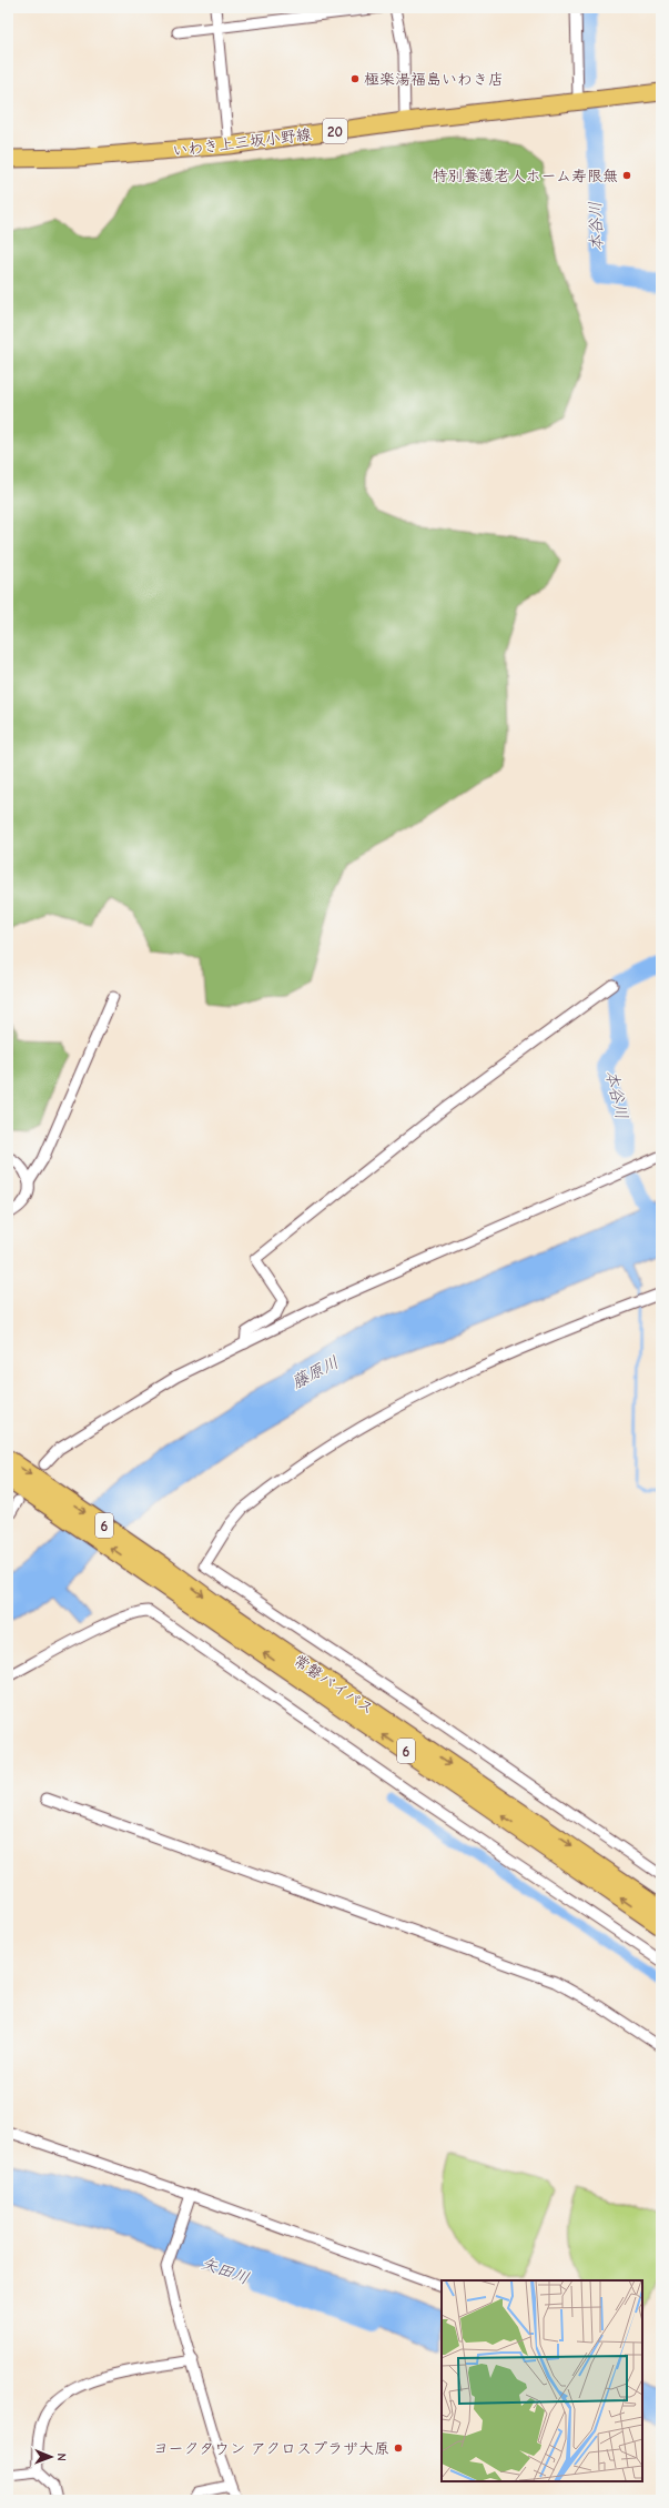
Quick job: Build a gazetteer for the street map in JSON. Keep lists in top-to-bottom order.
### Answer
{
  "streets": {
    "highway": ["6", "常磐バイパス"],
    "main road": ["20", "いわき上三坂小野線"]
  },
  "water": ["本谷川", "藤原川", "矢田川"],
  "places": ["極楽湯福島いわき店", "特別養護老人ホーム寿限無", "ヨークタウン アクロスプラザ大原"],
  "north": "right"
}
